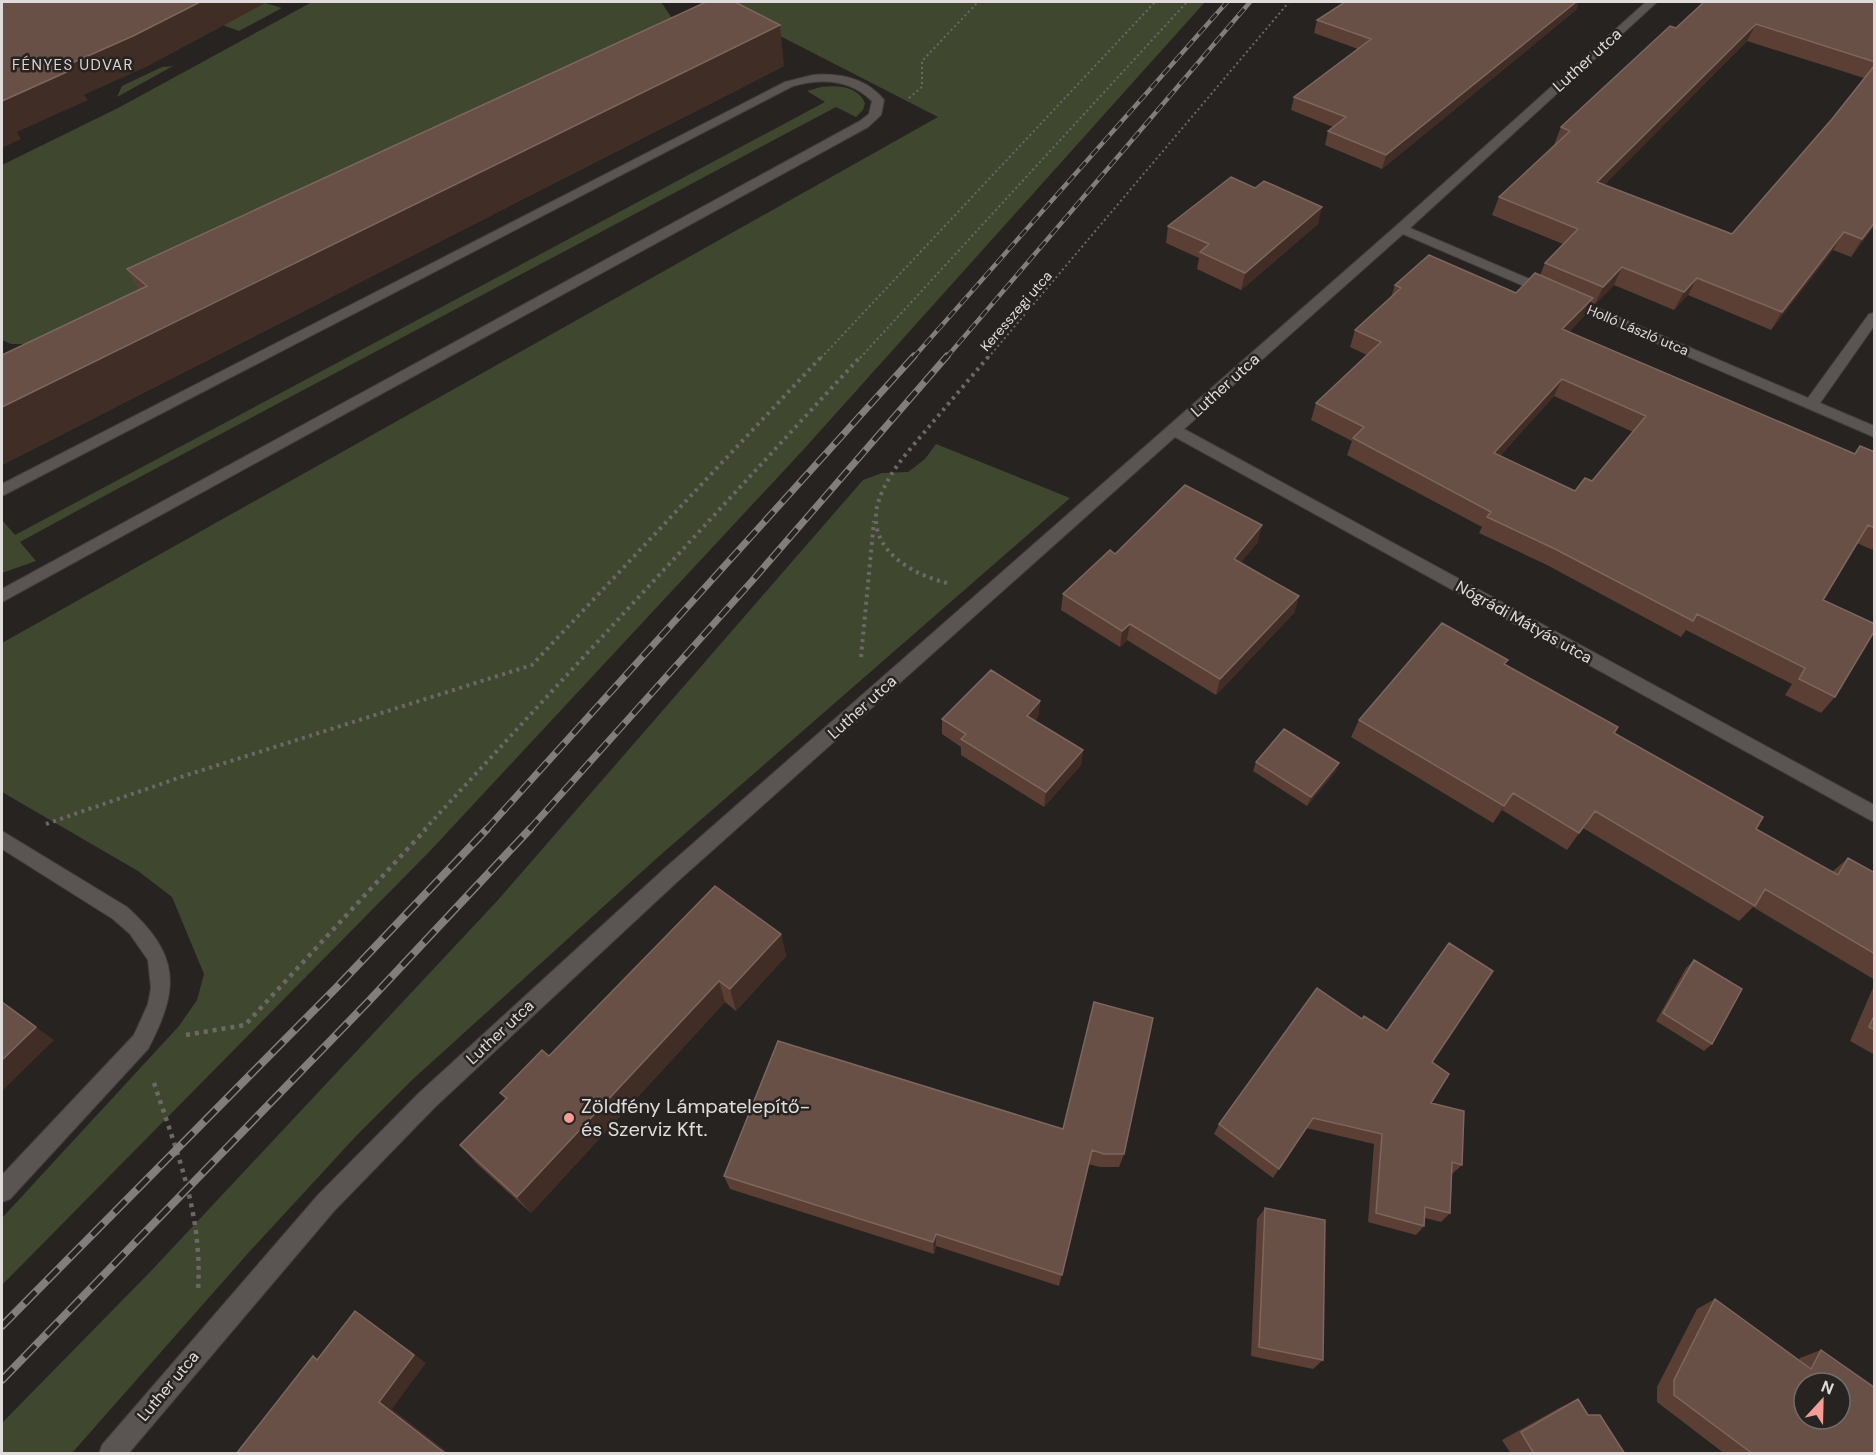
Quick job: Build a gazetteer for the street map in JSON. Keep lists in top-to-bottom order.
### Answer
{
  "streets": {
    "street": ["Luther utca", "Holló László utca", "Nógrádi Mátyás utca"],
    "path": ["Keresszegi utca"]
  },
  "crossings": [
    ["Luther utca", "Keresszegi utca"],
    ["Luther utca", "Holló László utca"],
    ["Luther utca", "Nógrádi Mátyás utca"]
  ],
  "districts": ["FÉNYES UDVAR"],
  "places": ["Zöldfény Lámpatelepítő- és Szerviz Kft."],
  "north": "top"
}
